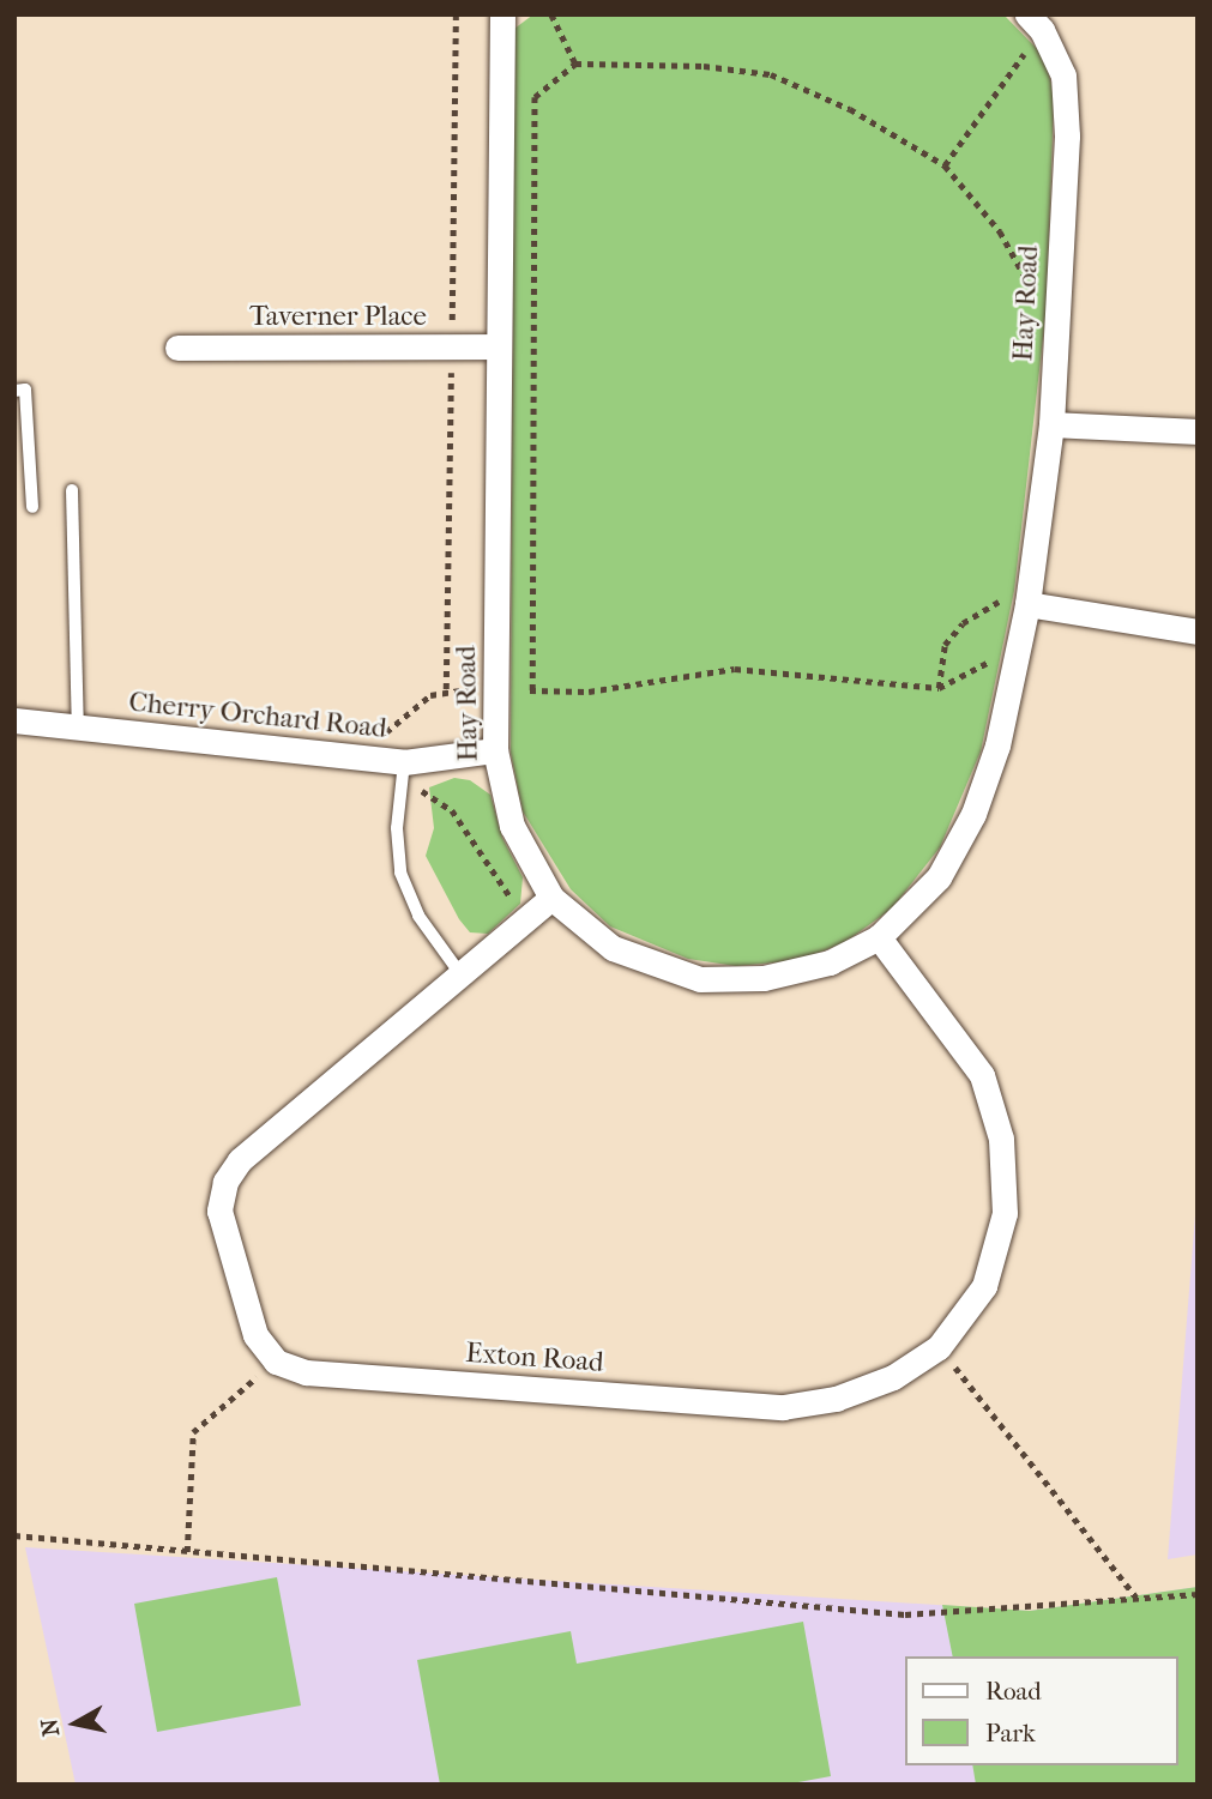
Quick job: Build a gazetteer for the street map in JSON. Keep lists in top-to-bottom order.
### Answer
{
  "streets": {
    "street": [
      "Hay Road",
      "Taverner Place",
      "Cherry Orchard Road",
      "Exton Road"
    ]
  },
  "crossings": [
    ["Hay Road", "Taverner Place"],
    ["Hay Road", "Cherry Orchard Road"],
    ["Hay Road", "Exton Road"]
  ],
  "legend": ["Road", "Park"],
  "north": "left"
}
